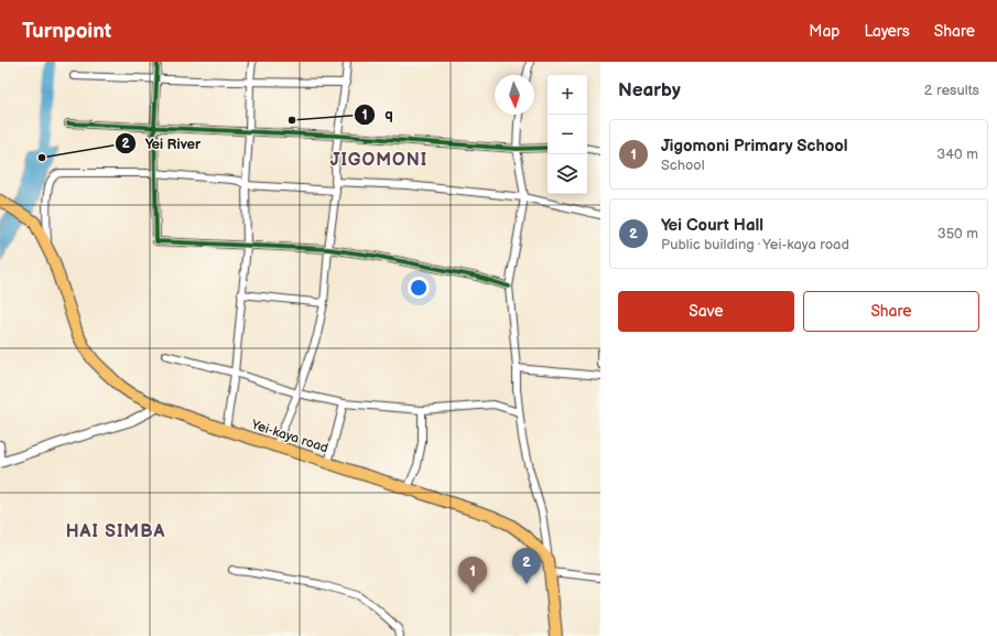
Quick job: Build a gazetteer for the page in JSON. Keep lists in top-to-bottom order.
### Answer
{
  "streets": {
    "main road": ["Yei-kaya road"]
  },
  "districts": ["JIGOMONI", "HAI SIMBA"],
  "places": ["q", "Yei River"],
  "north": "bottom",
  "page": {
    "header": "Turnpoint",
    "nav": ["Map", "Layers", "Share"],
    "heading": ["Nearby", "2 results"],
    "map_buttons": ["+", "−"],
    "list": [
      {
        "mark": "1",
        "name": "Jigomoni Primary School",
        "note": "School",
        "value": "340 m"
      },
      {
        "mark": "2",
        "name": "Yei Court Hall",
        "note": "Public building · Yei-kaya road",
        "value": "350 m"
      }
    ],
    "buttons": ["Save", "Share"],
    "pins": ["2", "1"]
  }
}
